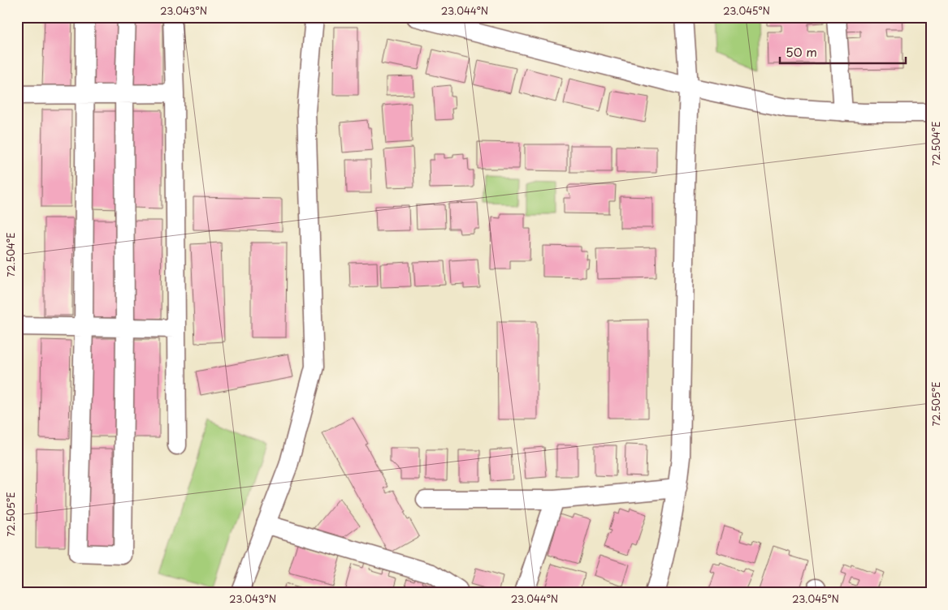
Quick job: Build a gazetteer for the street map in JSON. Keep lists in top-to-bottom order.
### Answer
{
  "scale_bar": "50 m",
  "coordinates": [
    "23.043°N",
    "23.044°N",
    "23.045°N",
    "72.504°E",
    "72.505°E"
  ]
}
